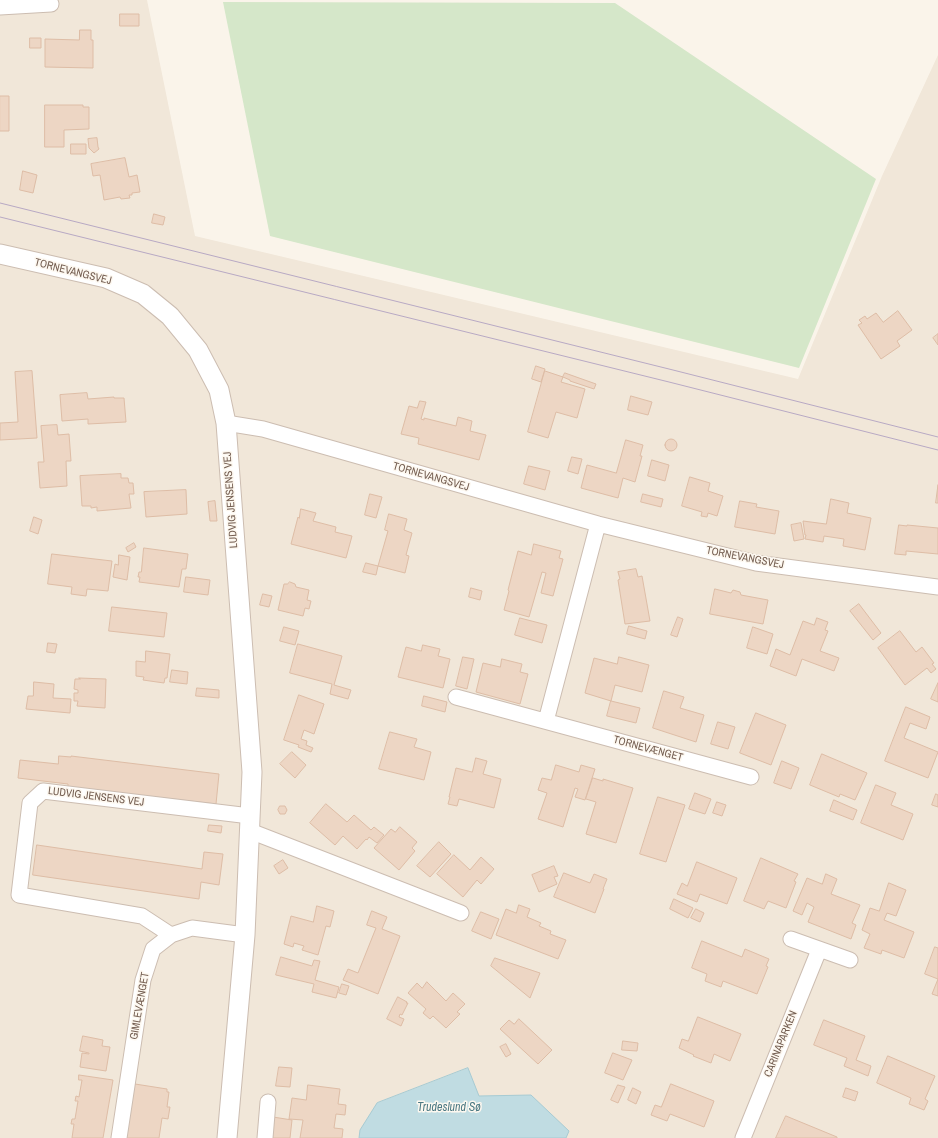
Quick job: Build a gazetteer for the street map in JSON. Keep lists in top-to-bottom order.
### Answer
{
  "streets": {
    "street": [
      "TORNEVANGSVEJ",
      "LUDVIG JENSENS VEJ",
      "TORNEVÆNGET",
      "GIMLEVÆNGET",
      "CARINAPARKEN"
    ]
  },
  "crossings": [
    ["TORNEVANGSVEJ", "LUDVIG JENSENS VEJ"],
    ["LUDVIG JENSENS VEJ", "GIMLEVÆNGET"]
  ],
  "water": ["Trudeslund Sø"]
}
